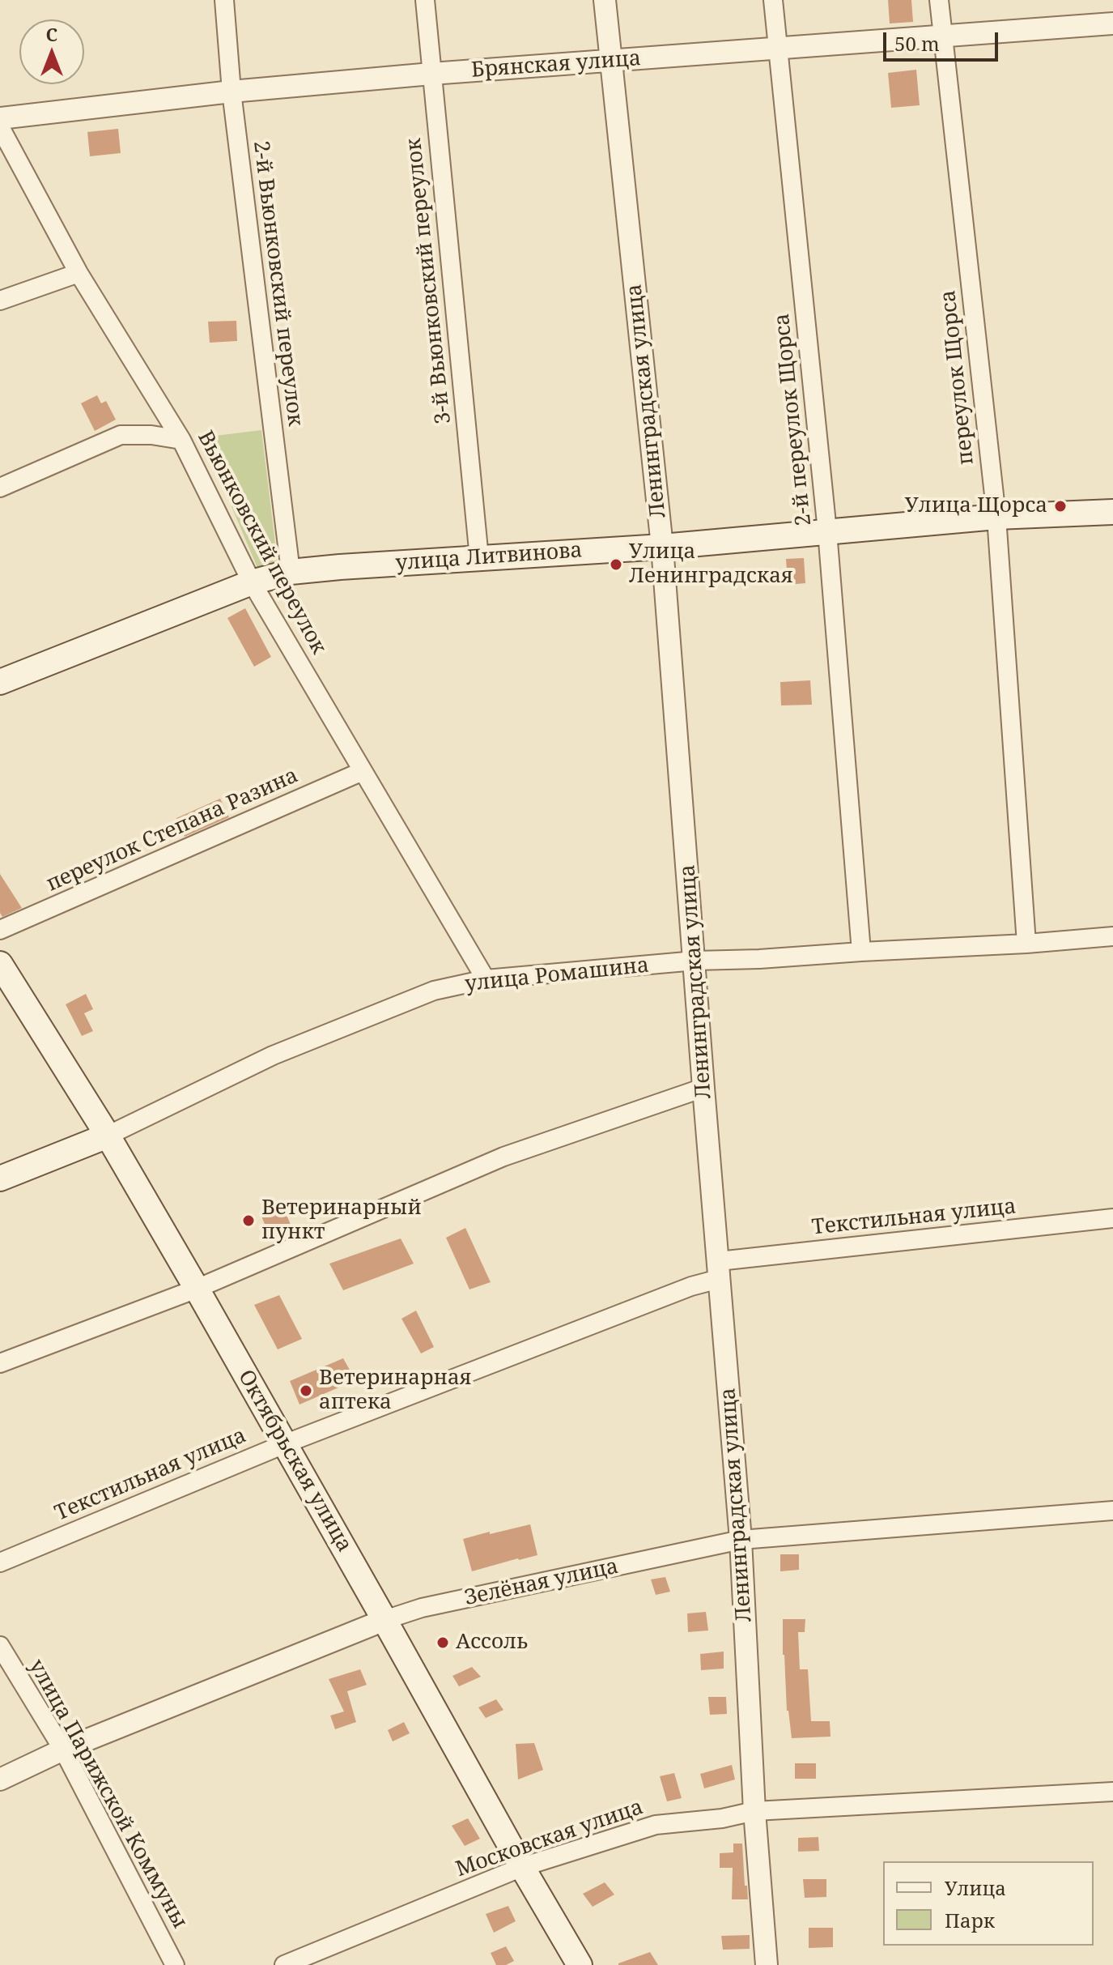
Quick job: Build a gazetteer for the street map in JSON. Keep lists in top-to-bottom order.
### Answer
{
  "streets": {
    "main road": ["улица Литвинова", "улица Ромашина", "Октябрьская улица"],
    "street": [
      "Брянская улица",
      "3-й Вьюнковский переулок",
      "2-й Вьюнковский переулок",
      "переулок Щорса",
      "Ленинградская улица",
      "2-й переулок Щорса",
      "Вьюнковский переулок",
      "переулок Степана Разина",
      "Текстильная улица",
      "Зелёная улица",
      "улица Парижской Коммуны",
      "Московская улица"
    ]
  },
  "crossings": [
    ["Брянская улица", "3-й Вьюнковский переулок"],
    ["Брянская улица", "2-й Вьюнковский переулок"],
    ["Брянская улица", "переулок Щорса"],
    ["Брянская улица", "Ленинградская улица"],
    ["Брянская улица", "2-й переулок Щорса"],
    ["3-й Вьюнковский переулок", "улица Литвинова"],
    ["2-й Вьюнковский переулок", "улица Литвинова"],
    ["переулок Щорса", "улица Литвинова"],
    ["переулок Щорса", "улица Ромашина"],
    ["Ленинградская улица", "улица Литвинова"],
    ["Ленинградская улица", "улица Ромашина"],
    ["Ленинградская улица", "Текстильная улица"],
    ["Ленинградская улица", "Зелёная улица"],
    ["Ленинградская улица", "Московская улица"],
    ["2-й переулок Щорса", "улица Литвинова"],
    ["2-й переулок Щорса", "улица Ромашина"],
    ["Вьюнковский переулок", "улица Литвинова"],
    ["Вьюнковский переулок", "переулок Степана Разина"],
    ["Вьюнковский переулок", "улица Ромашина"],
    ["улица Ромашина", "Октябрьская улица"],
    ["Текстильная улица", "Октябрьская улица"],
    ["Октябрьская улица", "Зелёная улица"],
    ["Октябрьская улица", "Московская улица"],
    ["Зелёная улица", "улица Парижской Коммуны"]
  ],
  "places": [
    "Улица Щорса",
    "Улица Ленинградская",
    "Ветеринарный пункт",
    "Ветеринарная аптека",
    "Ассоль"
  ],
  "legend": ["Улица", "Парк"],
  "scale_bar": "50 m",
  "north": "top"
}
